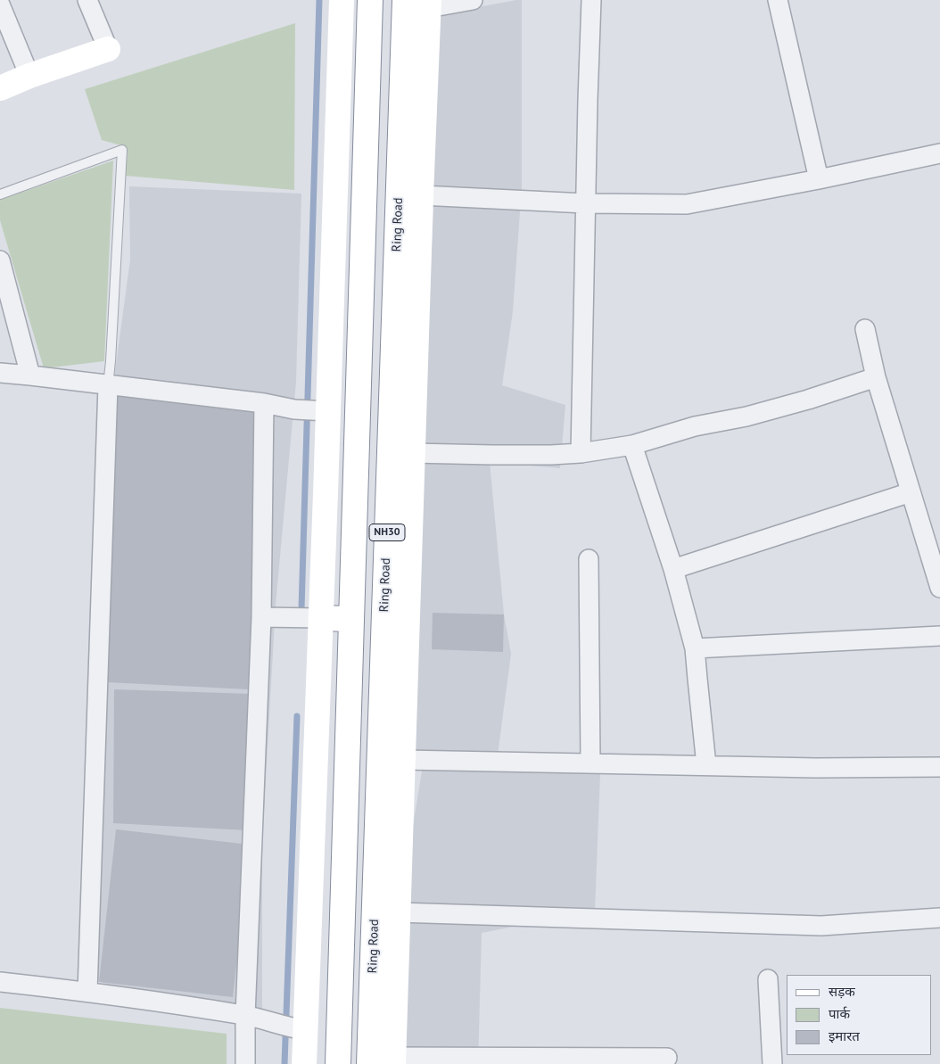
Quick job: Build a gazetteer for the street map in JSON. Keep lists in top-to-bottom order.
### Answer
{
  "streets": {
    "main road": ["Ring Road", "NH30"]
  },
  "legend": ["सड़क", "पार्क", "इमारत"]
}
